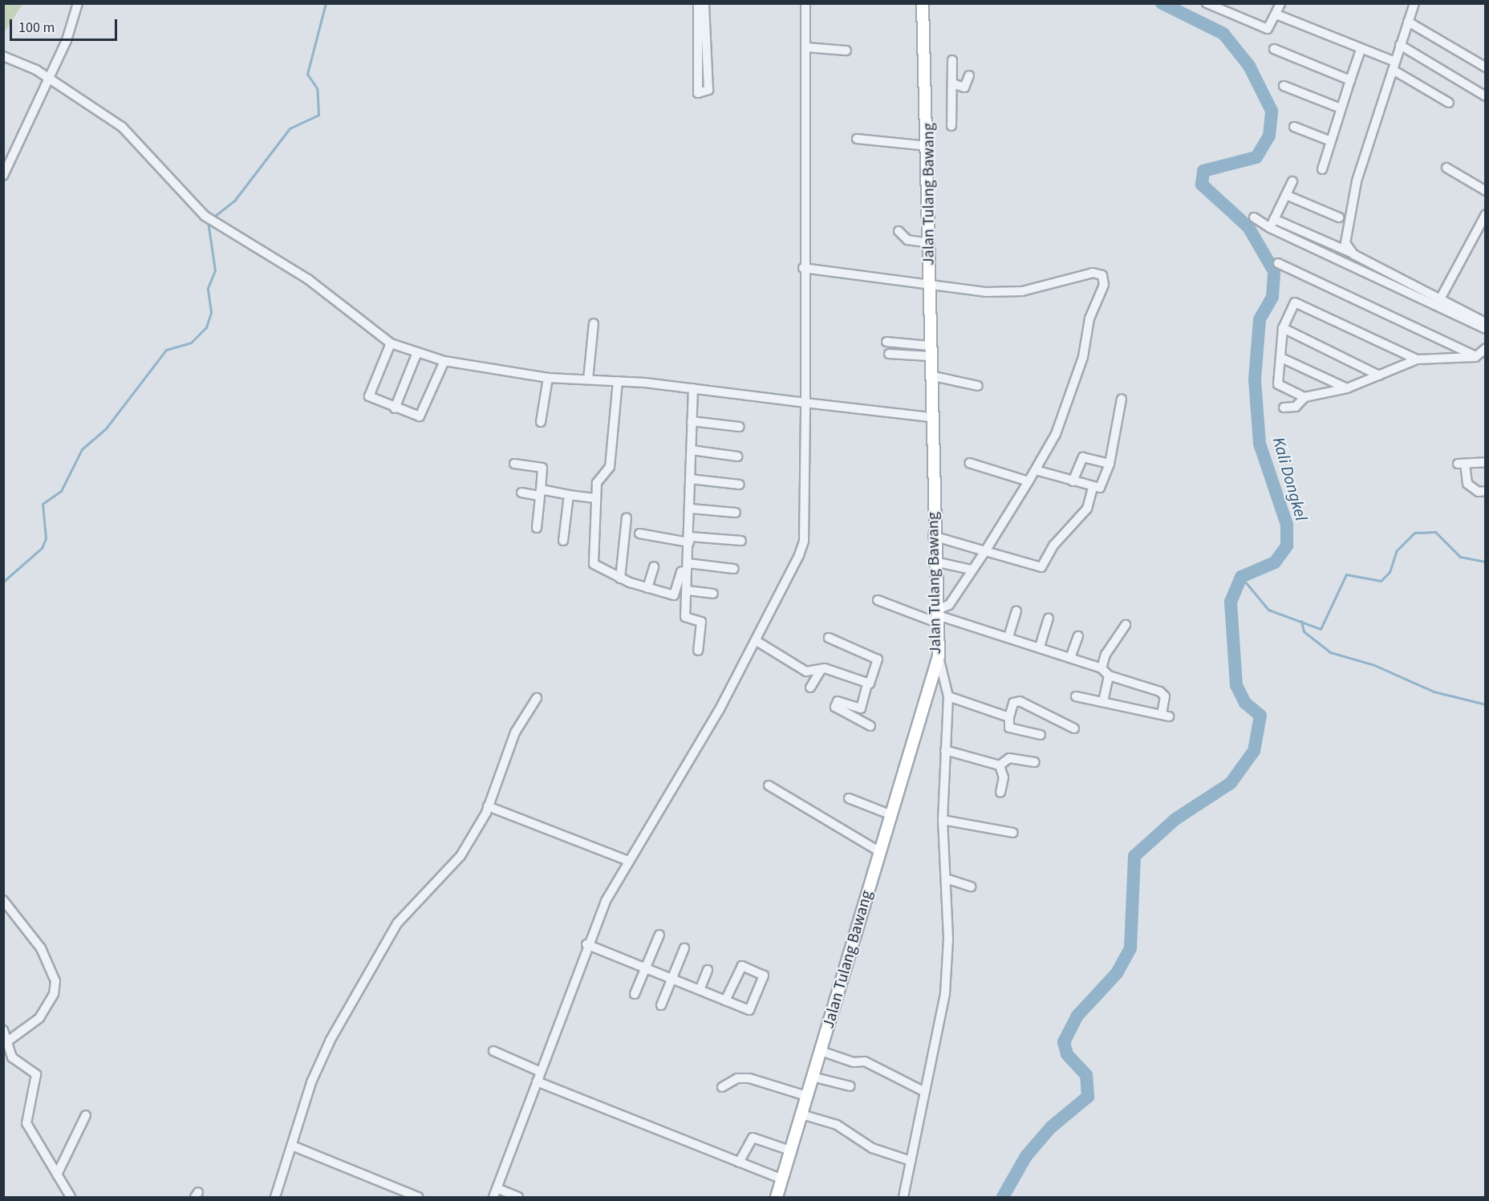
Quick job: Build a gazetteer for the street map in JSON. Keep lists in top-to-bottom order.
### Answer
{
  "streets": {
    "street": ["Jalan Tulang Bawang"]
  },
  "water": ["Kali Dongkel"],
  "scale_bar": "100 m"
}
